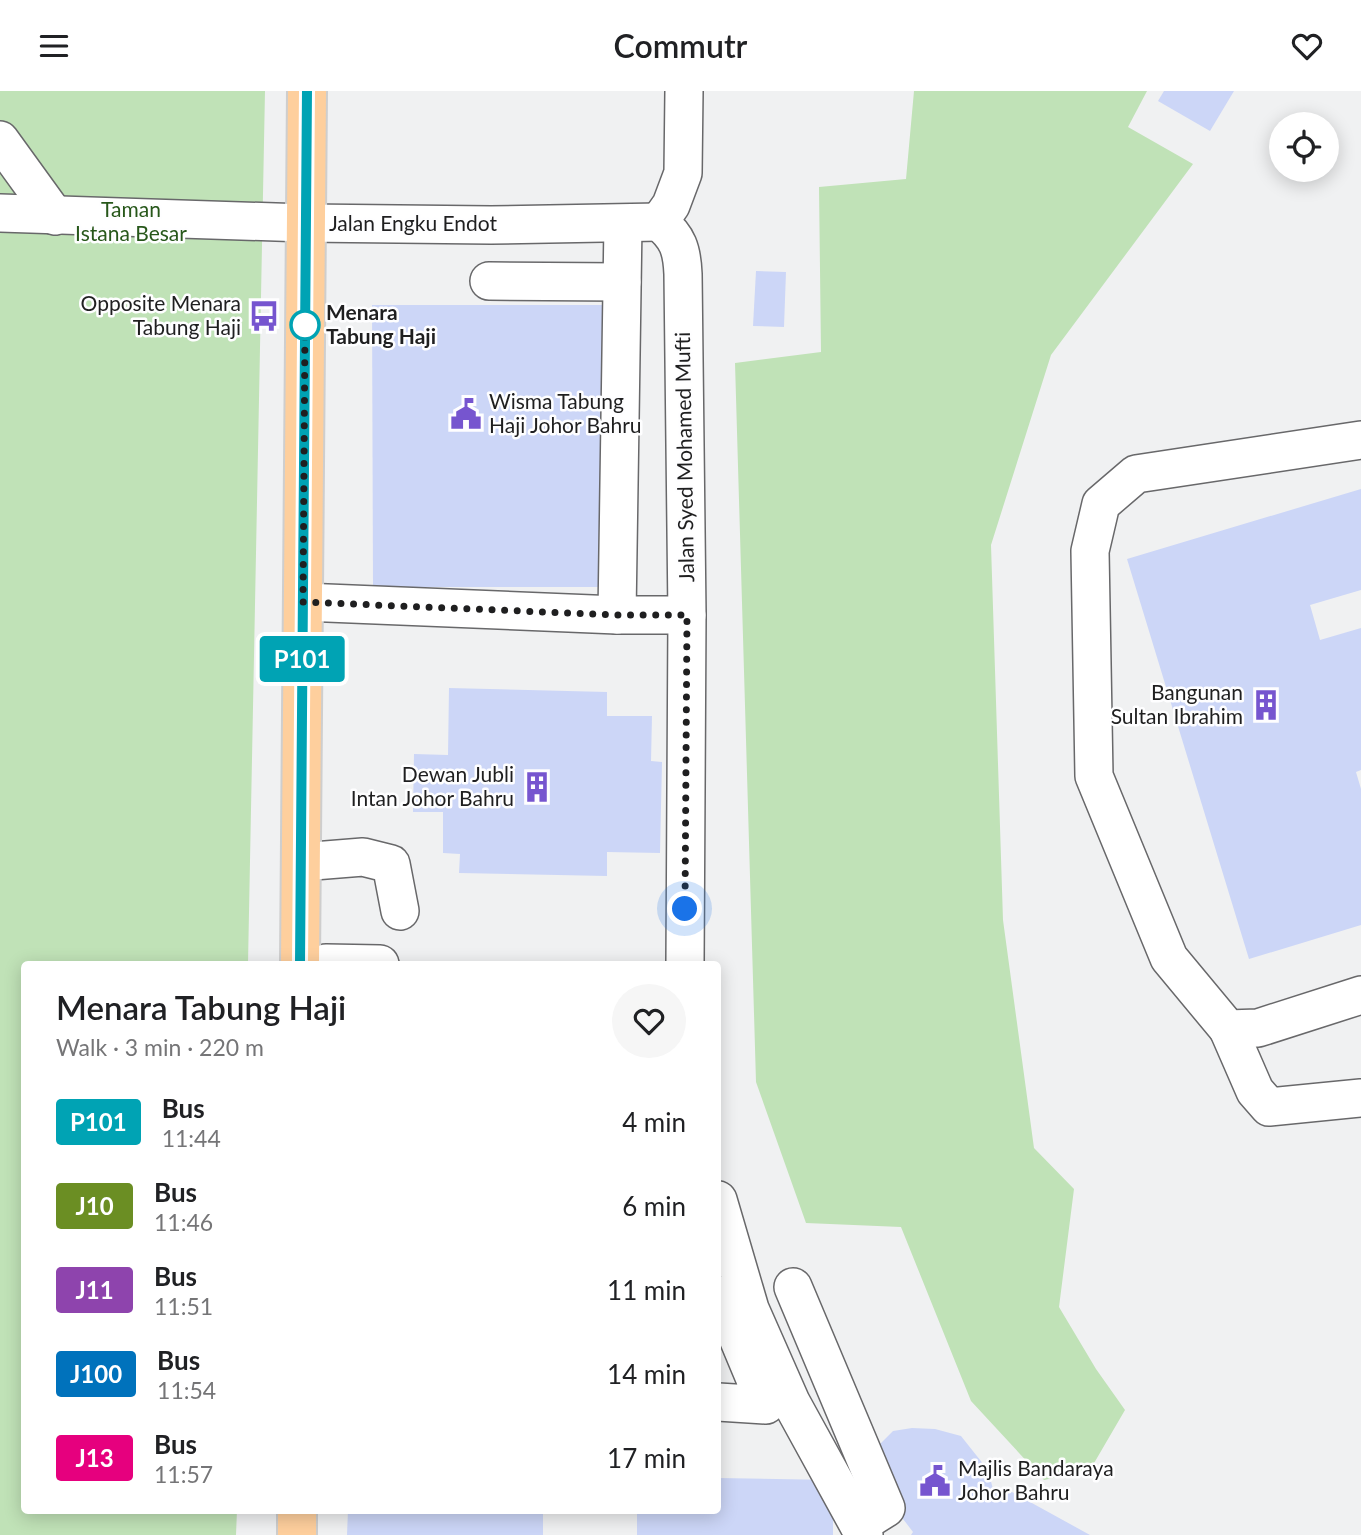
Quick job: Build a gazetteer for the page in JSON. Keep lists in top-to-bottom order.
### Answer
{
  "streets": {
    "street": ["Jalan Engku Endot", "Jalan Syed Mohamed Mufti"]
  },
  "crossings": [
    ["Jalan Engku Endot", "Jalan Syed Mohamed Mufti"]
  ],
  "parks": ["Taman Istana Besar"],
  "places": {
    "bus stop": ["Opposite Menara Tabung Haji"],
    "other": ["Menara Tabung Haji"],
    "public building": ["Wisma Tabung Haji Johor Bahru", "Majlis Bandaraya Johor Bahru"],
    "building": ["Bangunan Sultan Ibrahim", "Dewan Jubli Intan Johor Bahru"]
  },
  "lines": ["bus line P101"],
  "page": {
    "header": "Commutr",
    "on_map": "P101",
    "heading": ["Menara Tabung Haji", "Walk · 3 min · 220 m"],
    "list": [
      {
        "mark": "P101",
        "name": "Bus",
        "note": "11:44",
        "value": "4 min"
      },
      {
        "mark": "J10",
        "name": "Bus",
        "note": "11:46",
        "value": "6 min"
      },
      {
        "mark": "J11",
        "name": "Bus",
        "note": "11:51",
        "value": "11 min"
      },
      {
        "mark": "J100",
        "name": "Bus",
        "note": "11:54",
        "value": "14 min"
      },
      {
        "mark": "J13",
        "name": "Bus",
        "note": "11:57",
        "value": "17 min"
      }
    ]
  }
}
